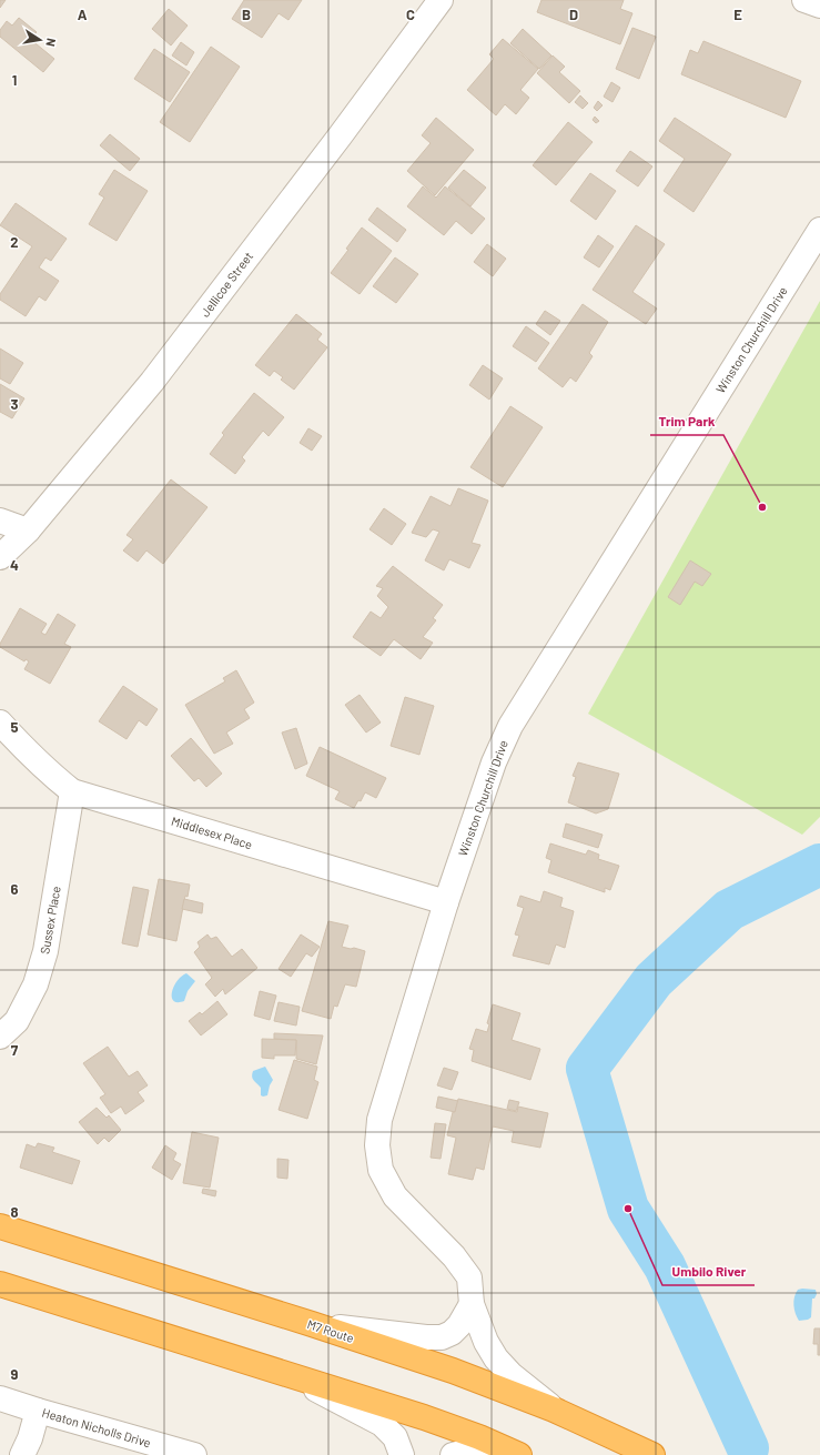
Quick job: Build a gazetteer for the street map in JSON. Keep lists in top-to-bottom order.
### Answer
{
  "streets": {
    "highway": ["M7 Route"],
    "street": [
      "Jellicoe Street",
      "Winston Churchill Drive",
      "Middlesex Place",
      "Sussex Place",
      "Heaton Nicholls Drive"
    ]
  },
  "crossings": [
    ["Winston Churchill Drive", "Middlesex Place"],
    ["Winston Churchill Drive", "M7 Route"],
    ["Middlesex Place", "Sussex Place"]
  ],
  "places": ["Trim Park", "Umbilo River"],
  "north": "right",
  "grid": {
    "columns": [
      "A",
      "B",
      "C",
      "D",
      "E"
    ],
    "rows": [
      "1",
      "2",
      "3",
      "4",
      "5",
      "6",
      "7",
      "8",
      "9"
    ]
  }
}
